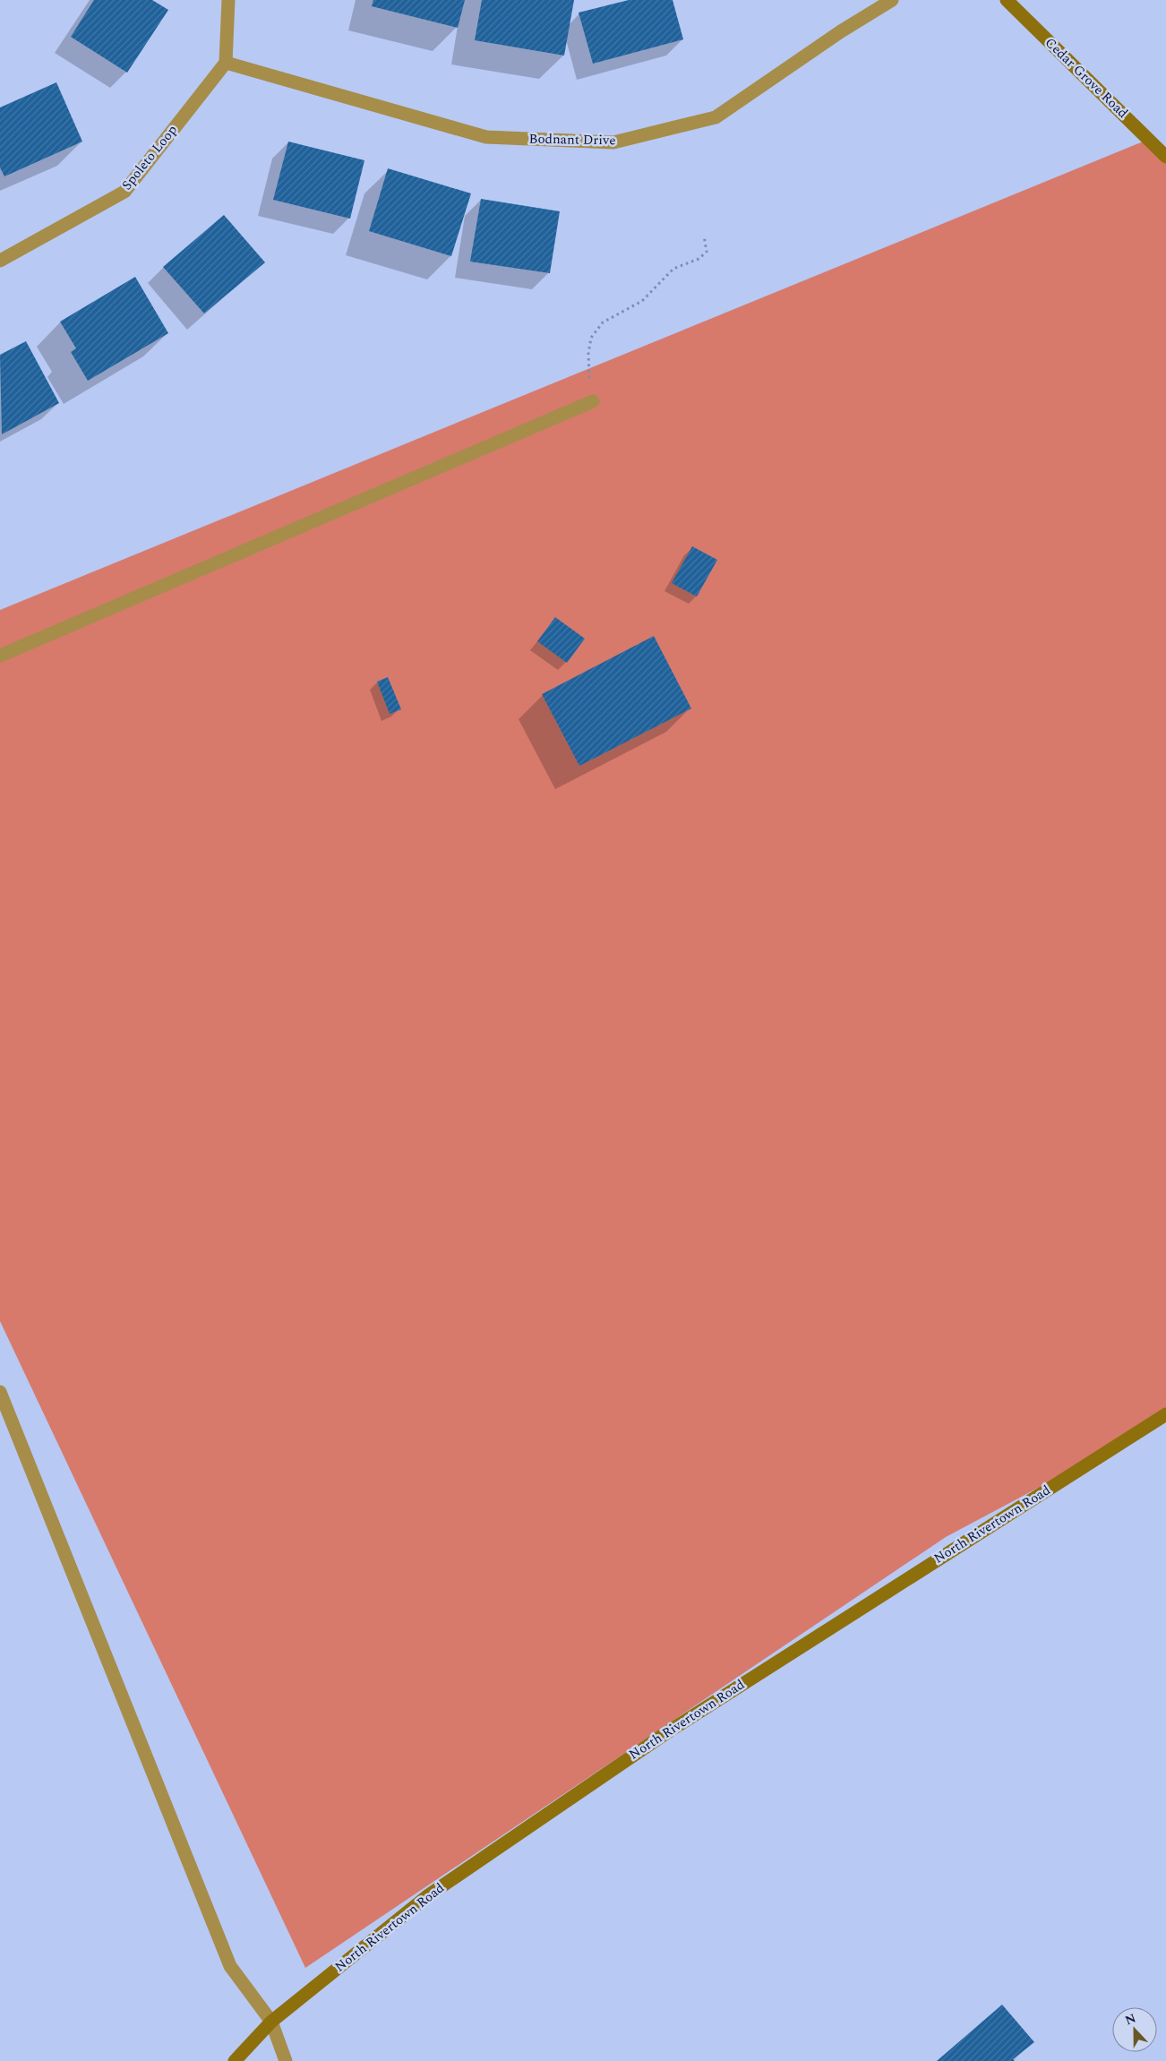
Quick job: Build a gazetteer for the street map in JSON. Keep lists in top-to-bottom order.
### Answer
{
  "streets": {
    "street": [
      "Cedar Grove Road",
      "Bodnant Drive",
      "Spoleto Loop",
      "North Rivertown Road"
    ]
  },
  "crossings": [
    ["Bodnant Drive", "Spoleto Loop"]
  ],
  "north": "top"
}
